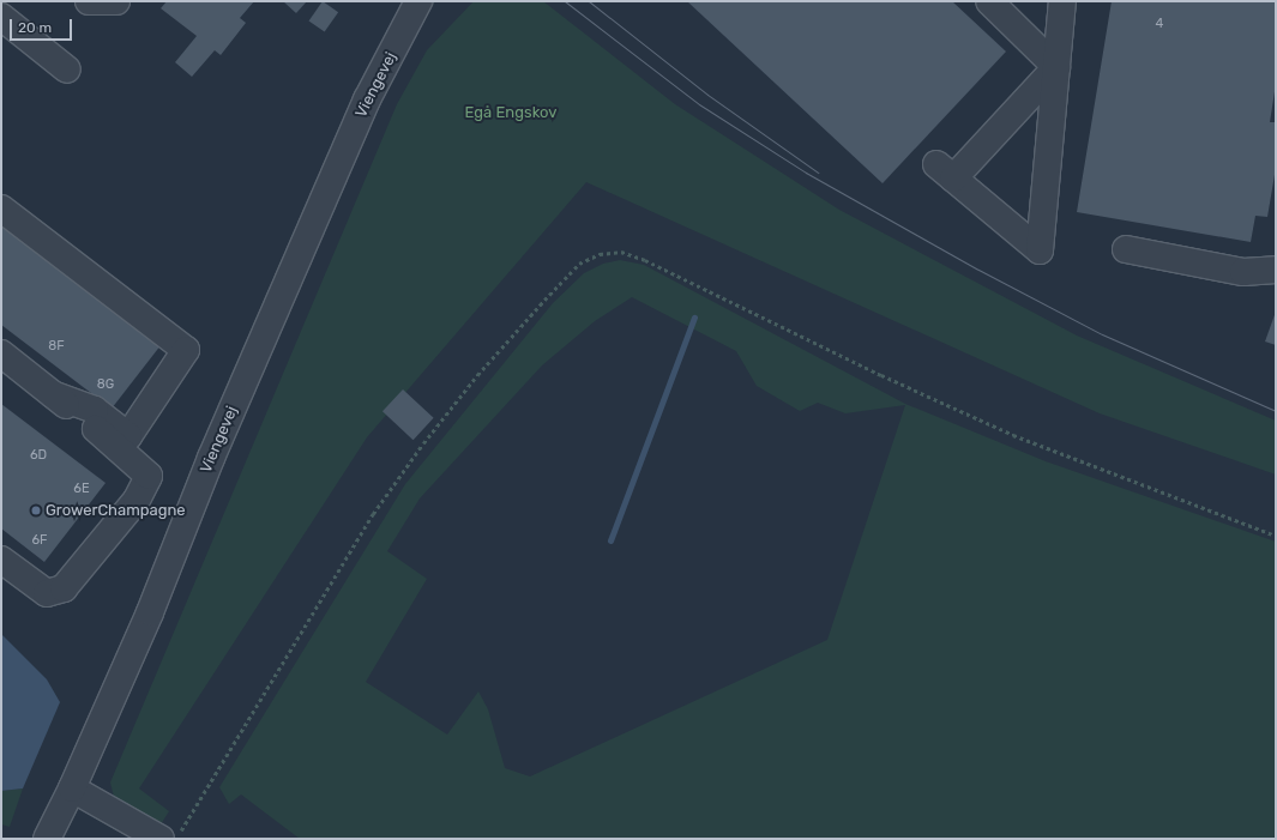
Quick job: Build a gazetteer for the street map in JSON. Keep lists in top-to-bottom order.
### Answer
{
  "streets": {
    "street": ["Viengevej"]
  },
  "parks": ["Egå Engskov"],
  "places": ["GrowerChampagne"],
  "house_numbers": [
    "4",
    "8F",
    "8G",
    "6D",
    "6E",
    "6F"
  ],
  "scale_bar": "20 m"
}
